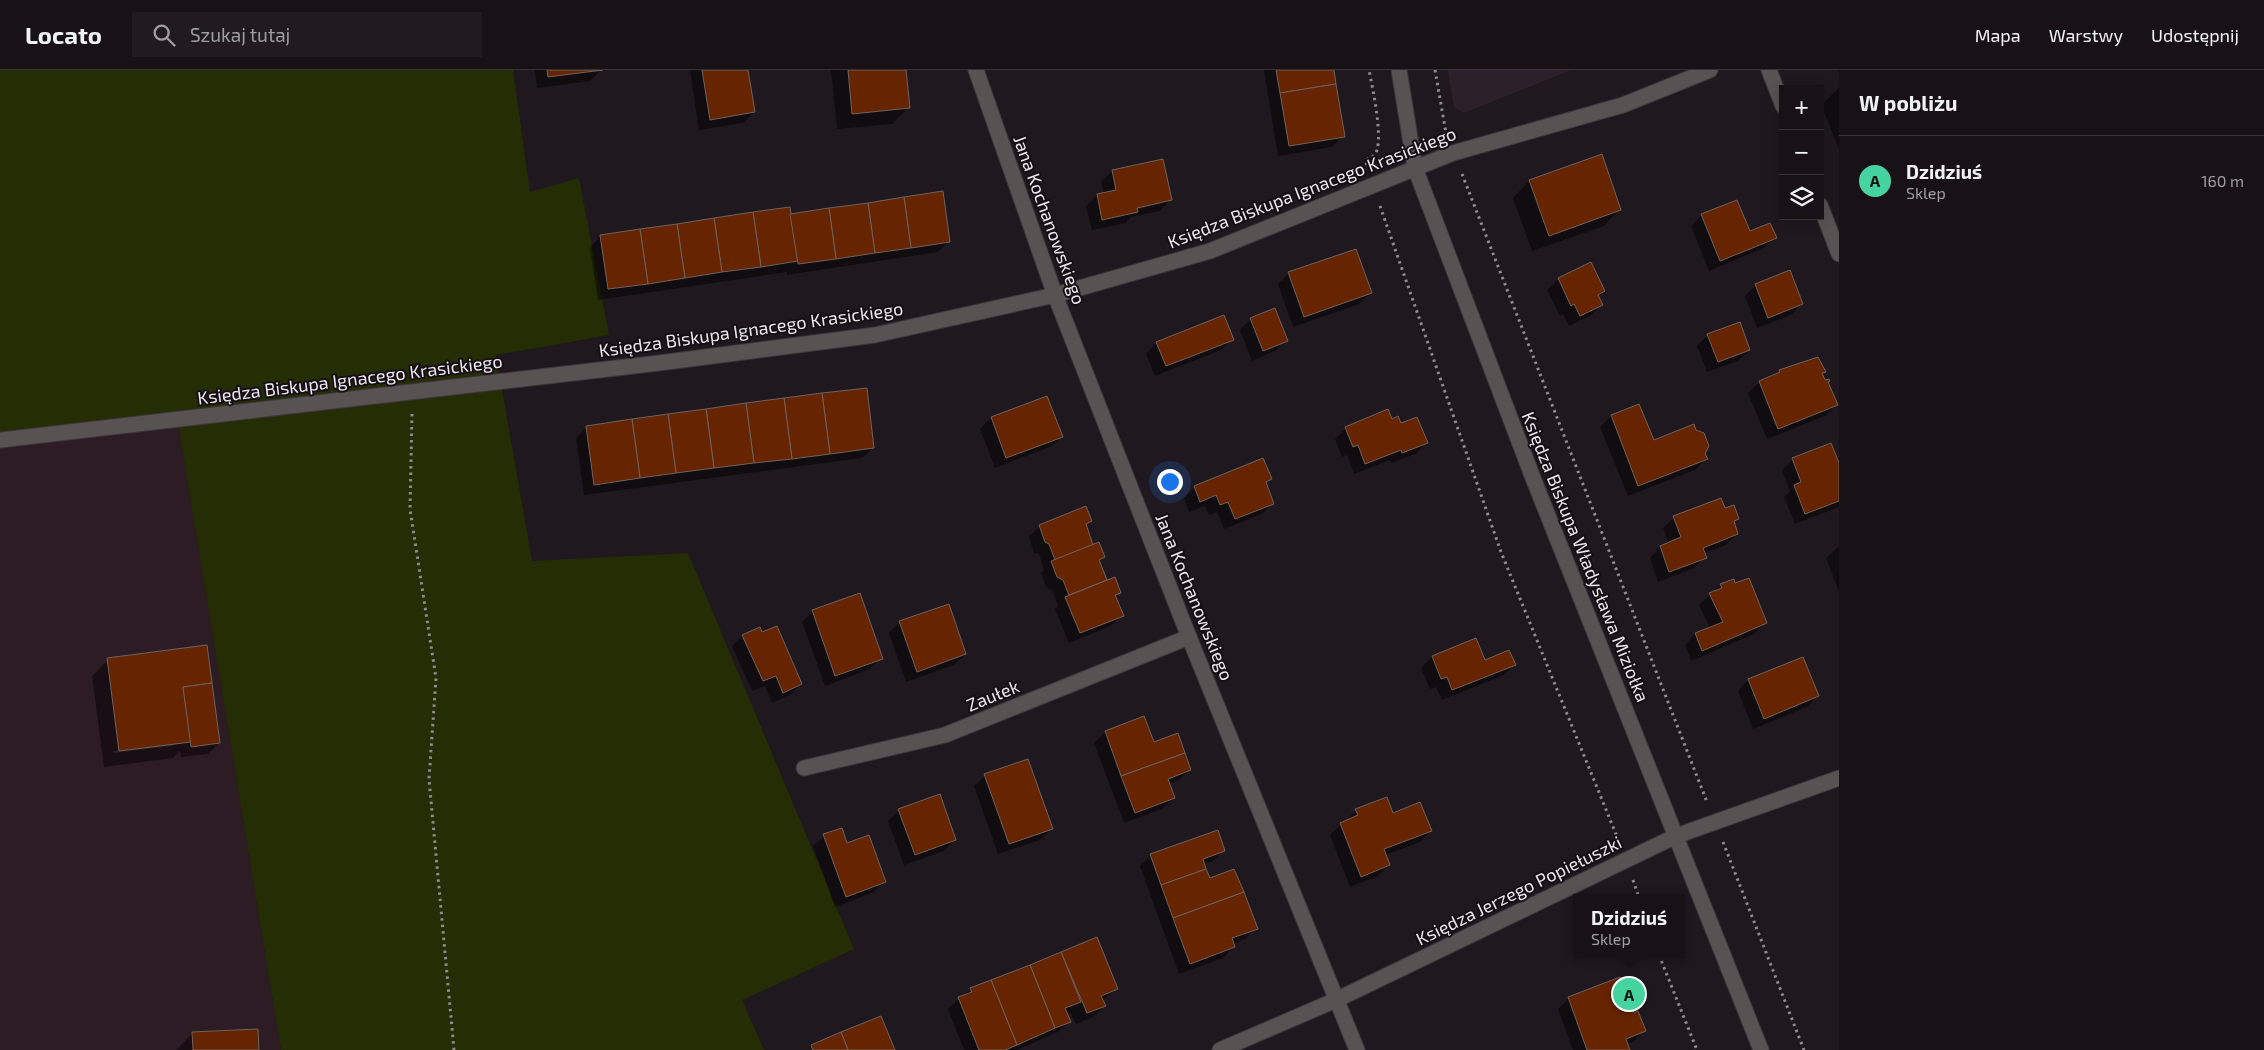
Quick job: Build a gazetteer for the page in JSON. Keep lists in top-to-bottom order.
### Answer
{
  "streets": {
    "street": [
      "Księdza Biskupa Ignacego Krasickiego",
      "Jana Kochanowskiego",
      "Księdza Biskupa Władysława Miziołka",
      "Zaułek",
      "Księdza Jerzego Popiełuszki"
    ]
  },
  "crossings": [
    ["Księdza Biskupa Ignacego Krasickiego", "Jana Kochanowskiego"],
    ["Księdza Biskupa Ignacego Krasickiego", "Księdza Biskupa Władysława Miziołka"],
    ["Jana Kochanowskiego", "Zaułek"],
    ["Jana Kochanowskiego", "Księdza Jerzego Popiełuszki"],
    ["Księdza Biskupa Władysława Miziołka", "Księdza Jerzego Popiełuszki"]
  ],
  "page": {
    "header": "Locato",
    "search": "Szukaj tutaj",
    "nav": ["Mapa", "Warstwy", "Udostępnij"],
    "heading": "W pobliżu",
    "map_buttons": ["+", "−"],
    "list": [
      {
        "mark": "A",
        "name": "Dzidziuś",
        "note": "Sklep",
        "value": "160 m"
      }
    ],
    "popup": ["Dzidziuś", "Sklep"],
    "pins": "A"
  }
}
